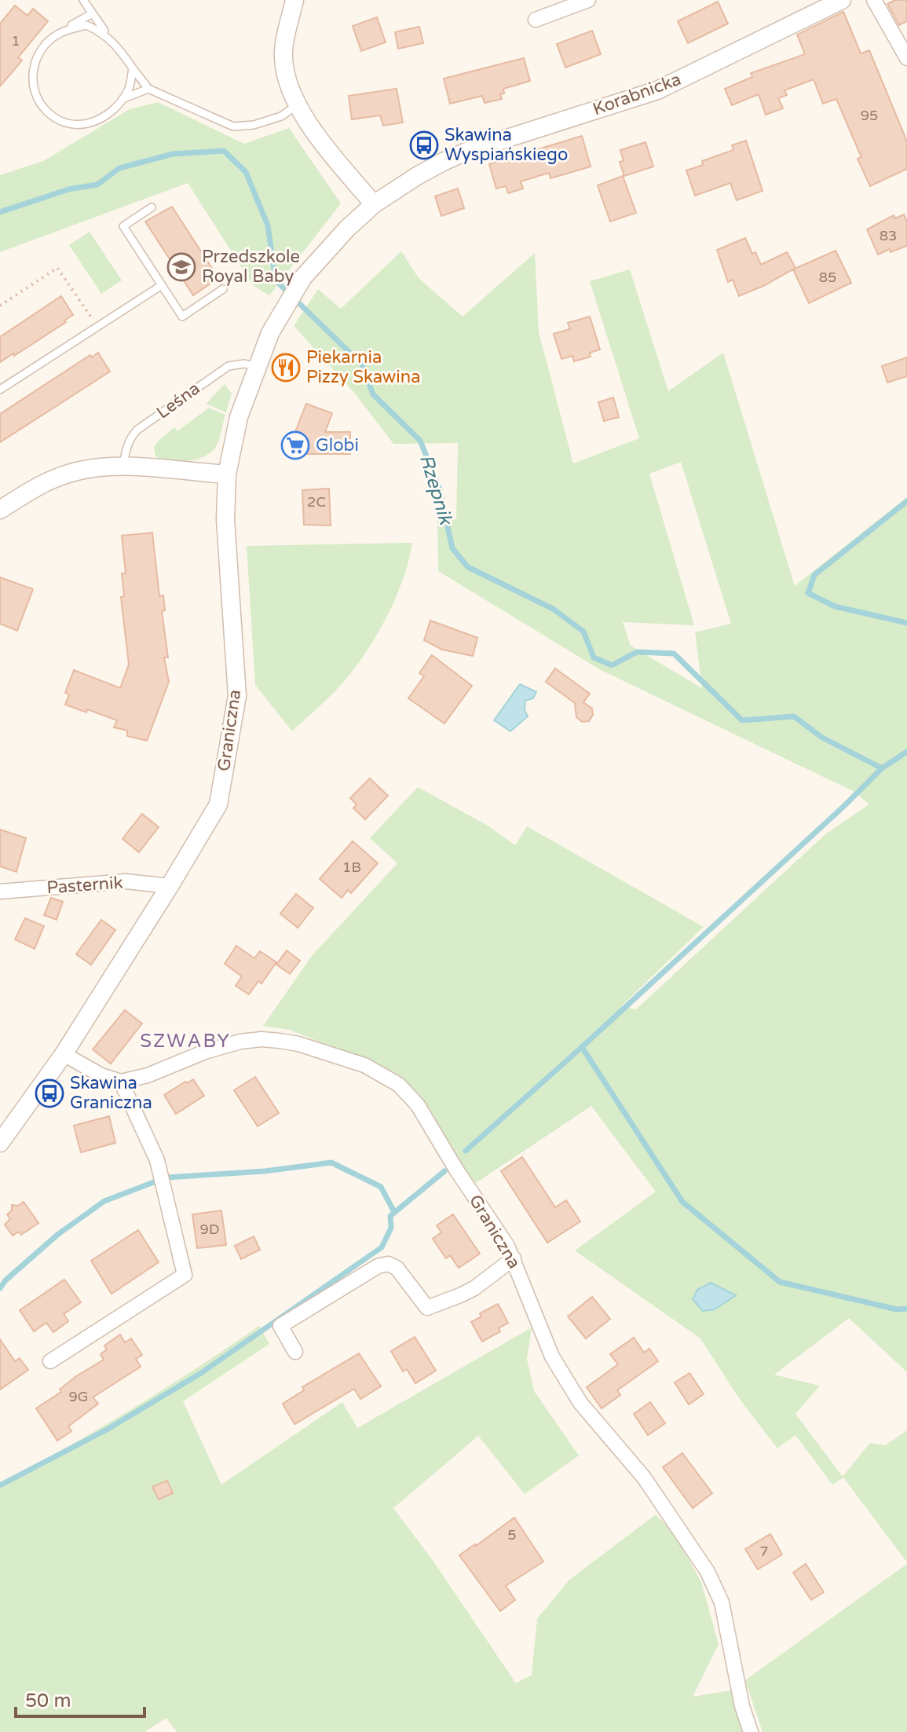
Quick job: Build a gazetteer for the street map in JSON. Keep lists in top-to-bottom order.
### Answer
{
  "streets": {
    "street": ["Korabnicka", "Graniczna", "Pasternik"],
    "lane": ["Leśna"]
  },
  "crossings": [
    ["Korabnicka", "Leśna"],
    ["Korabnicka", "Graniczna"],
    ["Leśna", "Graniczna"],
    ["Graniczna", "Pasternik"]
  ],
  "districts": ["SZWABY"],
  "water": ["Rzepnik"],
  "places": {
    "bus stop": ["Skawina Wyspiańskiego", "Skawina Graniczna"],
    "school or university": ["Przedszkole Royal Baby"],
    "restaurant": ["Piekarnia Pizzy Skawina"],
    "supermarket": ["Globi"]
  },
  "house_numbers": [
    "1",
    "95",
    "83",
    "85",
    "2C",
    "1B",
    "9D",
    "9G",
    "5",
    "7"
  ],
  "scale_bar": "50 m"
}
